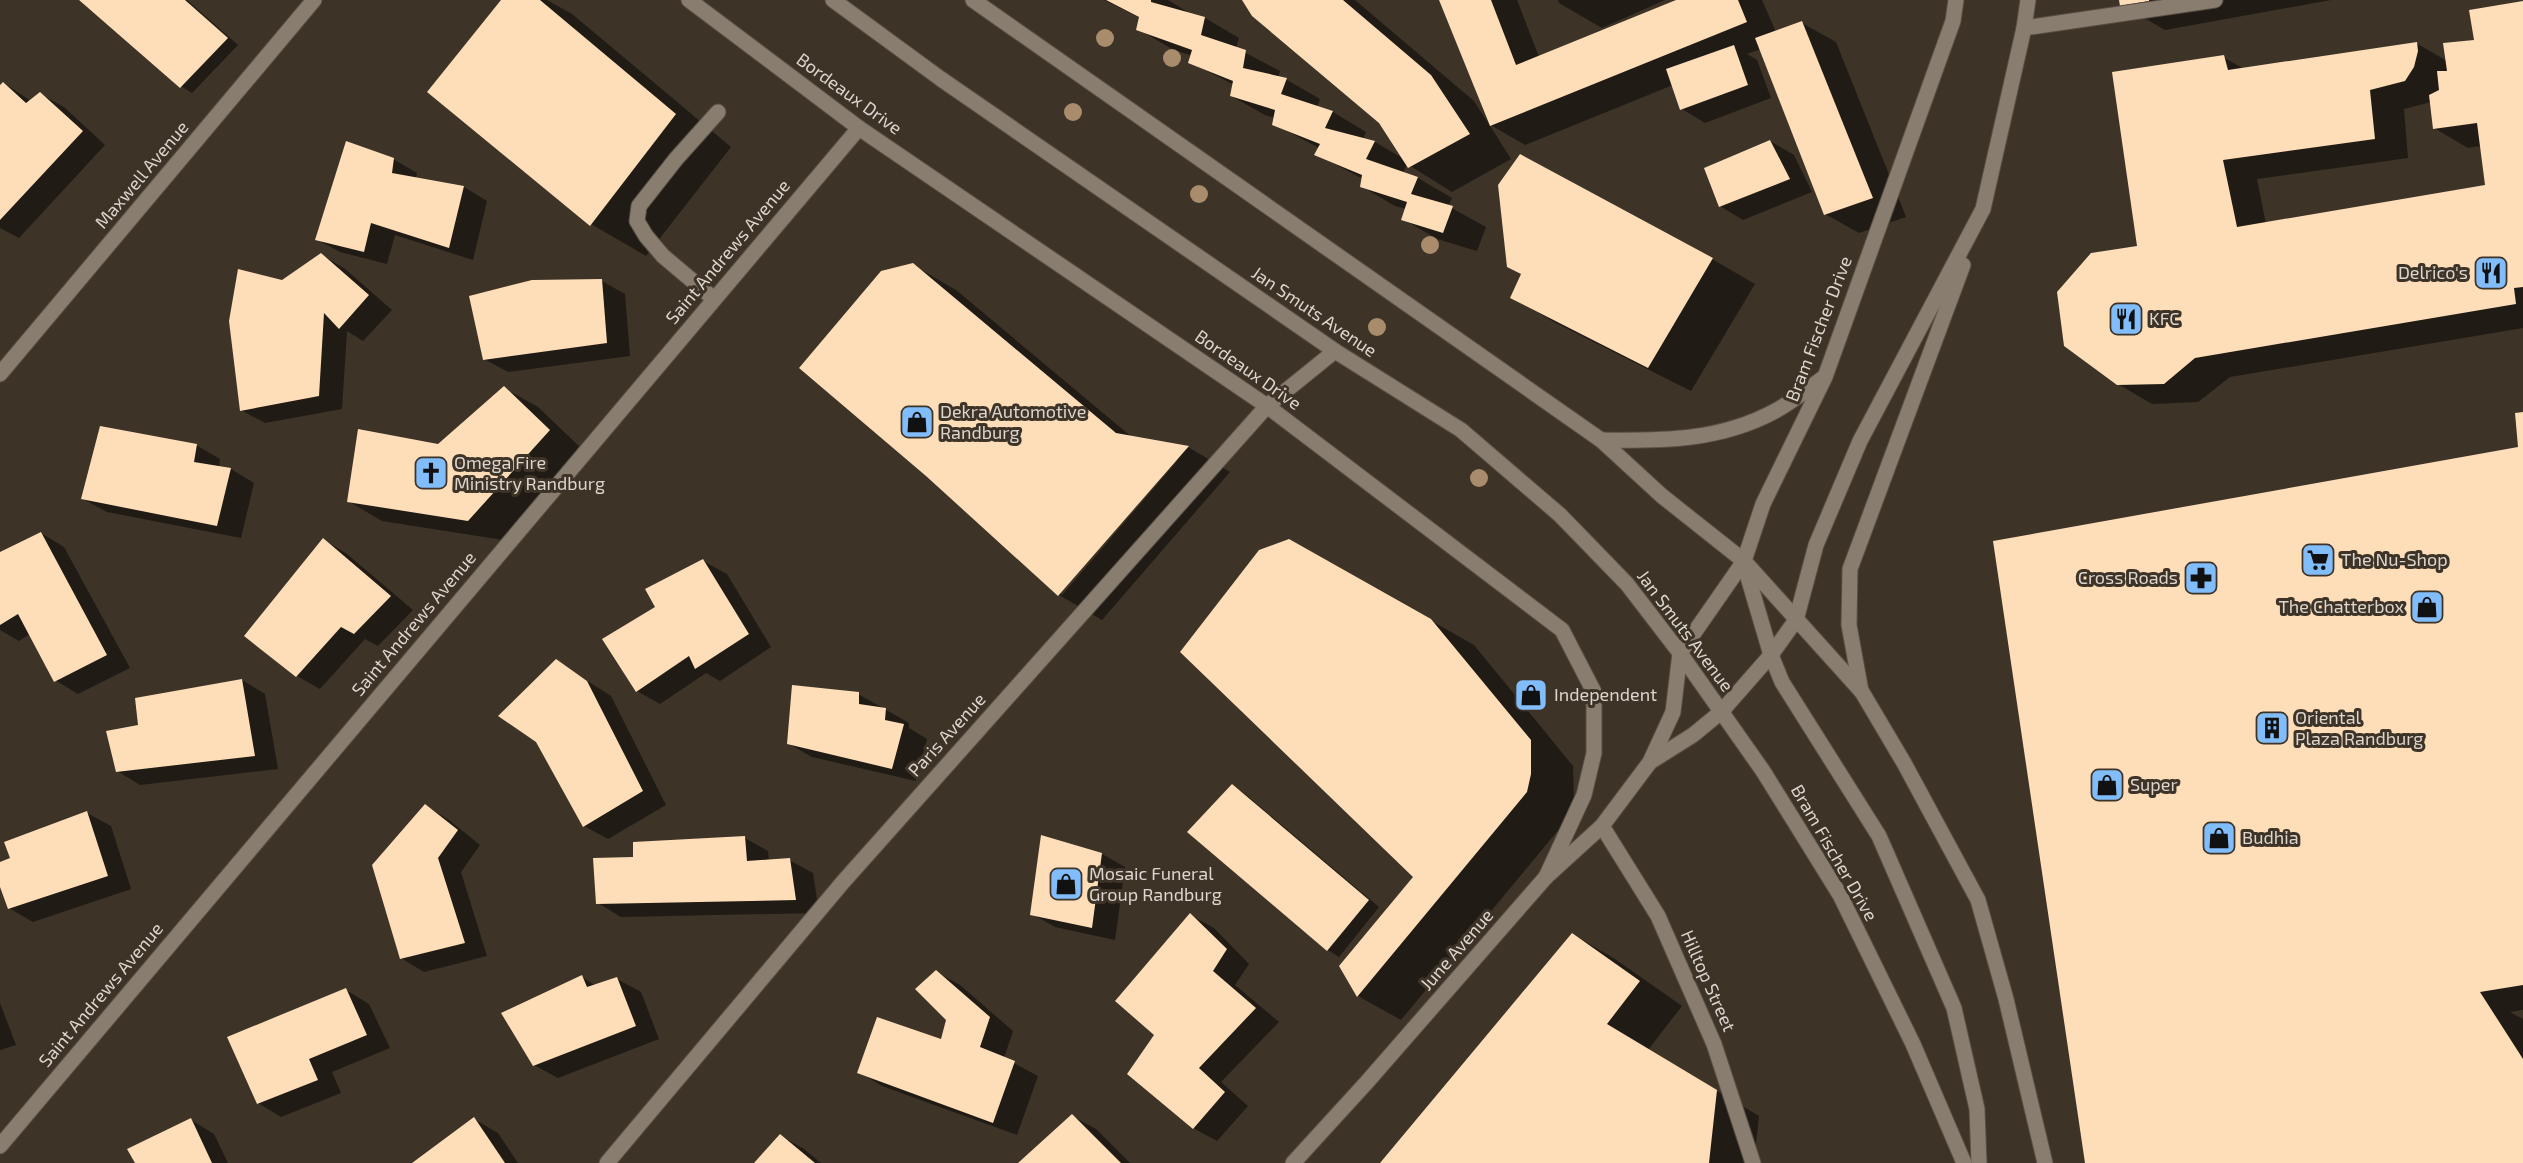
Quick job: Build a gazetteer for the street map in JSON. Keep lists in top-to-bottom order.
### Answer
{
  "streets": {
    "main road": [
      "Bordeaux Drive",
      "Maxwell Avenue",
      "Saint Andrews Avenue",
      "Jan Smuts Avenue",
      "Bram Fischer Drive",
      "Paris Avenue",
      "June Avenue",
      "Hilltop Street"
    ]
  },
  "crossings": [
    ["Bordeaux Drive", "Saint Andrews Avenue"],
    ["Bordeaux Drive", "Paris Avenue"],
    ["Bordeaux Drive", "June Avenue"],
    ["Jan Smuts Avenue", "Bram Fischer Drive"],
    ["Jan Smuts Avenue", "Paris Avenue"],
    ["Jan Smuts Avenue", "June Avenue"],
    ["Bram Fischer Drive", "June Avenue"],
    ["June Avenue", "Hilltop Street"]
  ],
  "places": {
    "restaurant": ["Delrico's", "KFC"],
    "shop": [
      "Dekra Automotive Randburg",
      "The Chatterbox",
      "Independent",
      "Super",
      "Budhia",
      "Mosaic Funeral Group Randburg"
    ],
    "church": ["Omega Fire Ministry Randburg"],
    "supermarket": ["The Nu-Shop"],
    "pharmacy": ["Cross Roads"],
    "building": ["Oriental Plaza Randburg"]
  }
}
